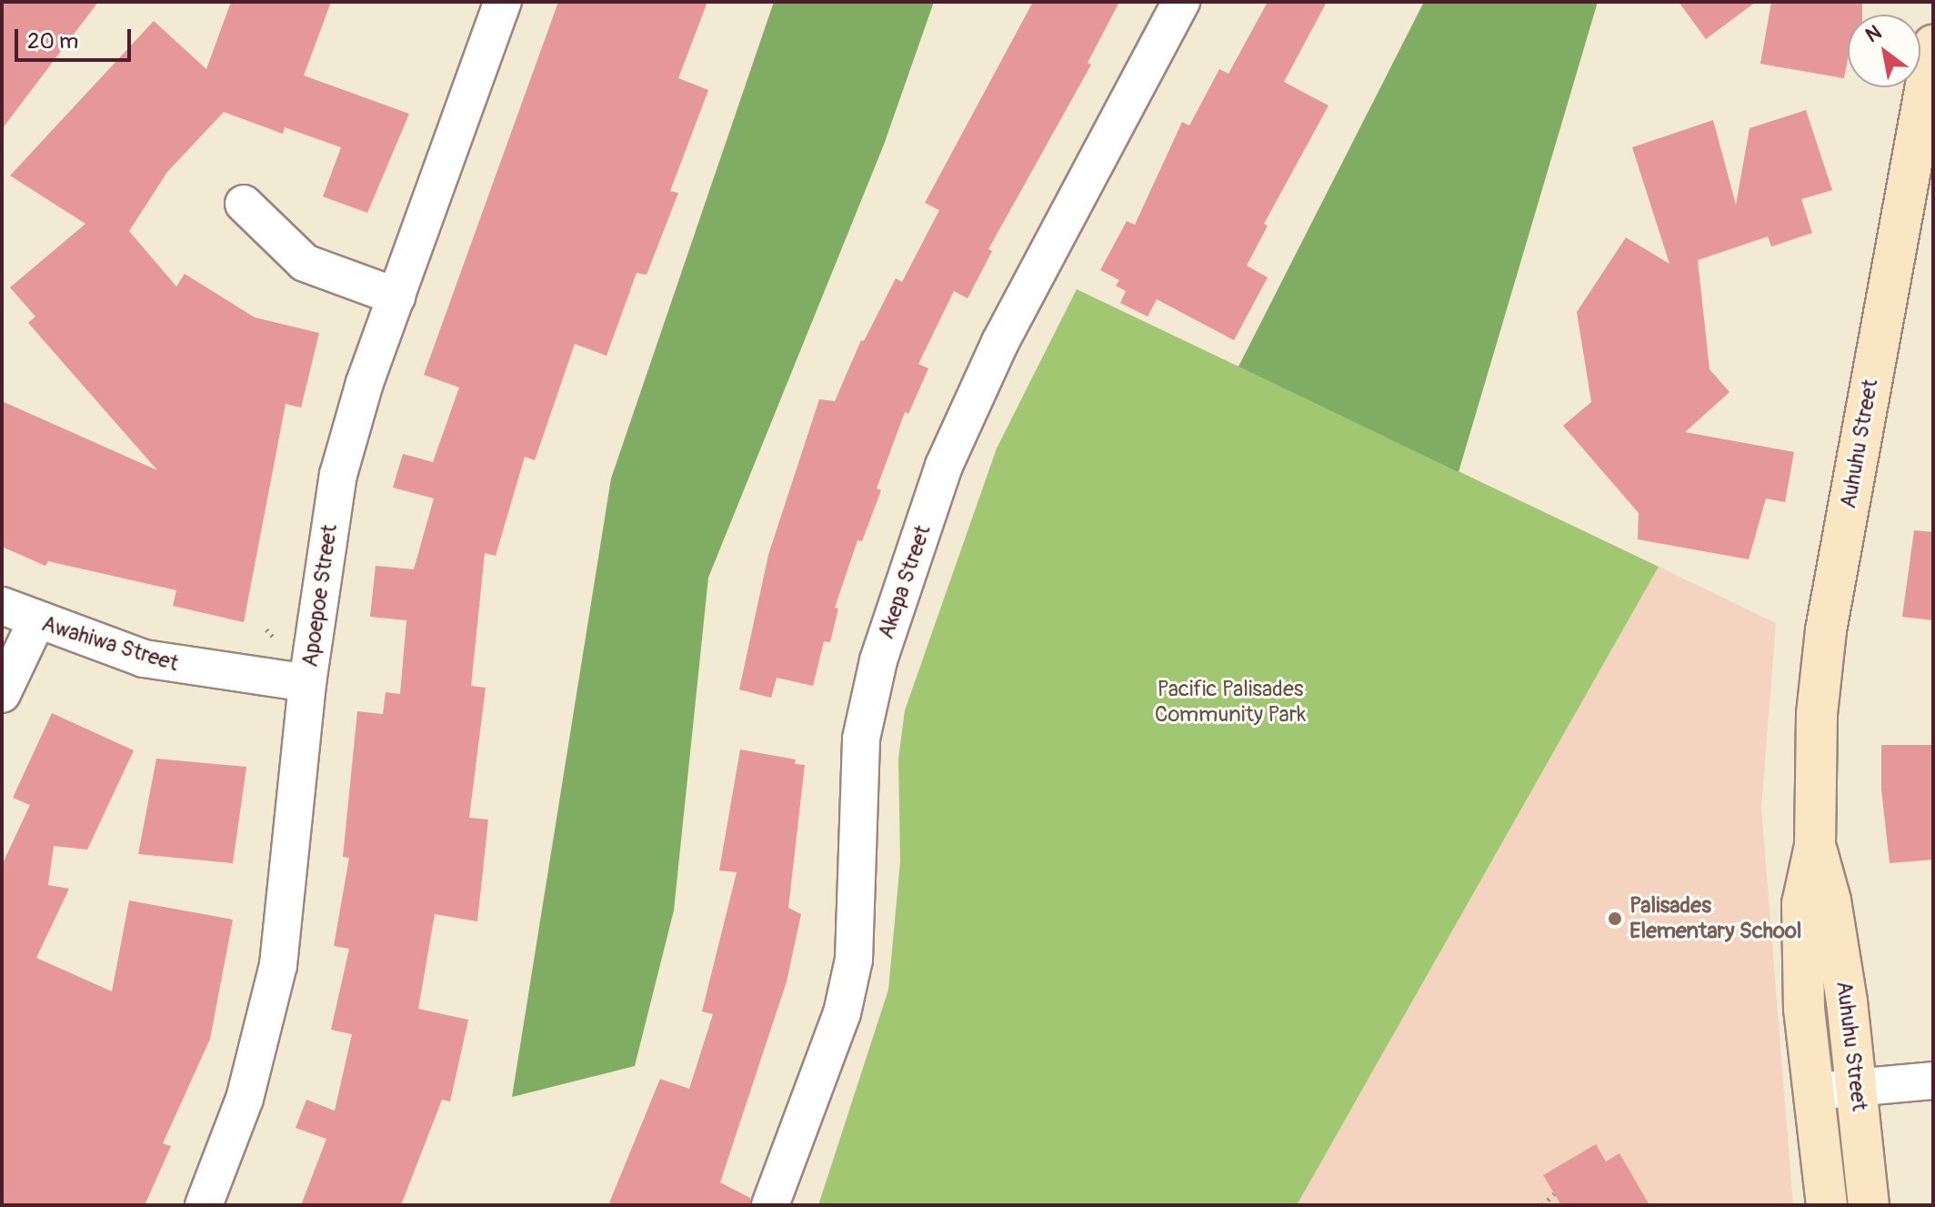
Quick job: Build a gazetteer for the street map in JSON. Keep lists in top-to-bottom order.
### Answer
{
  "streets": {
    "street": [
      "Auhuhu Street",
      "Akepa Street",
      "Apoepoe Street",
      "Awahiwa Street"
    ]
  },
  "crossings": [
    ["Apoepoe Street", "Awahiwa Street"]
  ],
  "parks": ["Pacific Palisades Community Park"],
  "places": ["Palisades Elementary School"],
  "scale_bar": "20 m",
  "north": "top left"
}
